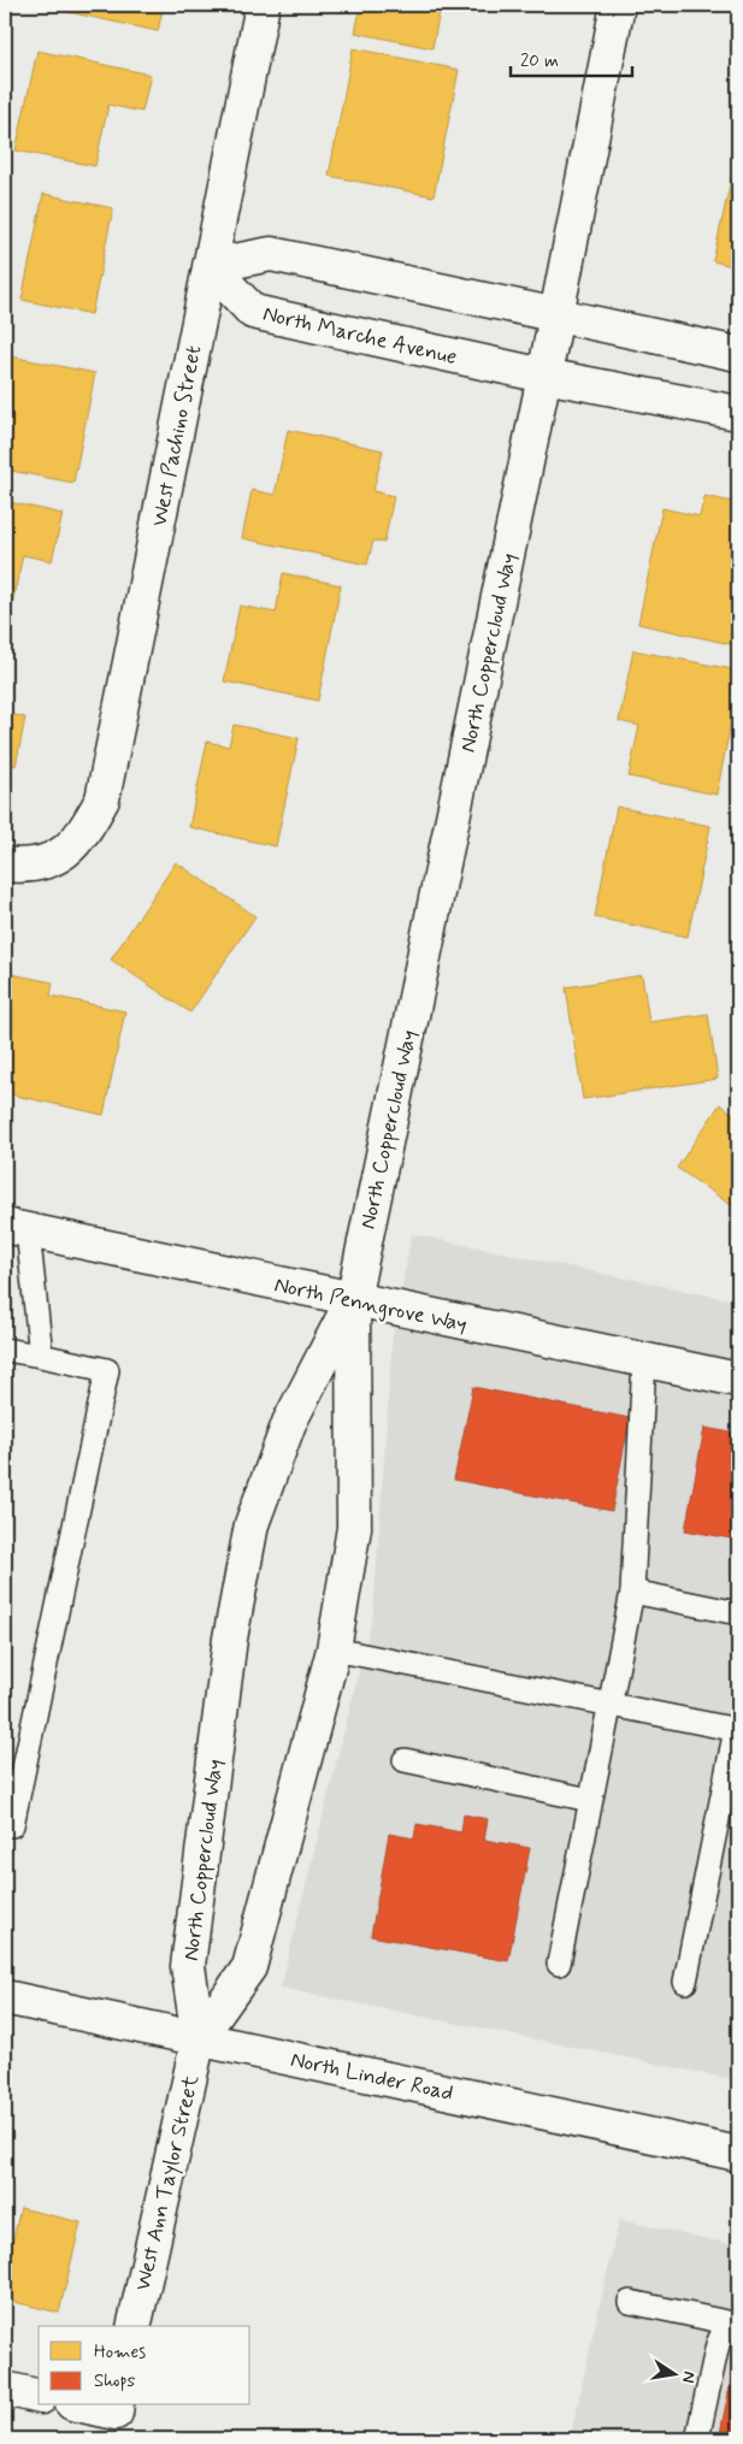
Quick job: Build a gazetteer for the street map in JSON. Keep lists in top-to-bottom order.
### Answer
{
  "streets": {
    "street": [
      "North Marche Avenue",
      "West Pachino Street",
      "North Coppercloud Way",
      "North Penngrove Way",
      "North Linder Road",
      "West Ann Taylor Street"
    ]
  },
  "crossings": [
    ["North Marche Avenue", "West Pachino Street"],
    ["North Marche Avenue", "North Coppercloud Way"],
    ["North Coppercloud Way", "North Penngrove Way"],
    ["North Coppercloud Way", "North Linder Road"],
    ["North Coppercloud Way", "West Ann Taylor Street"],
    ["North Linder Road", "West Ann Taylor Street"]
  ],
  "legend": ["Homes", "Shops"],
  "scale_bar": "20 m",
  "north": "right"
}
